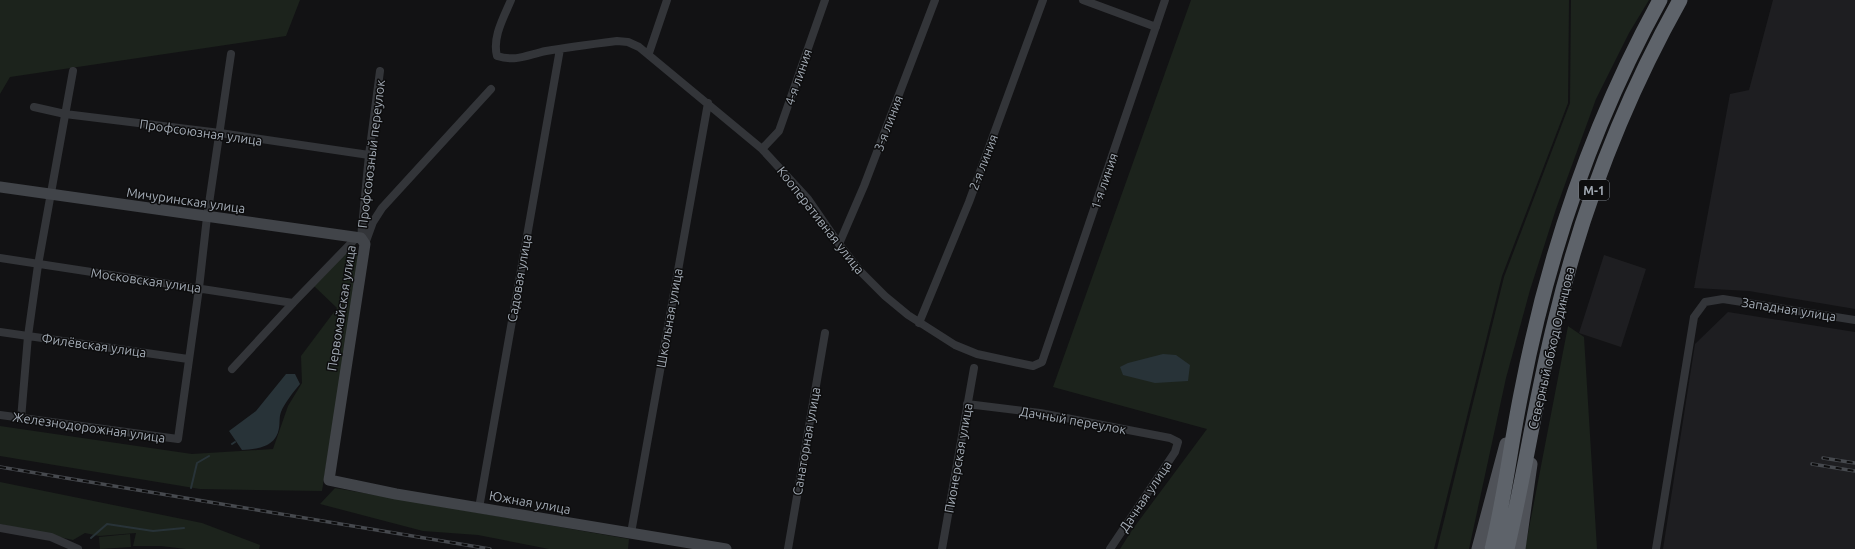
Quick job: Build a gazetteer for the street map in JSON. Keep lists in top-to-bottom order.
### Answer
{
  "streets": {
    "highway": ["М-1", "Северный обход Одинцова"],
    "street": [
      "4-я линия",
      "3-я линия",
      "Профсоюзная улица",
      "Профсоюзный переулок",
      "2-я линия",
      "1-я линия",
      "Мичуринская улица",
      "Кооперативная улица",
      "Садовая улица",
      "Московская улица",
      "Первомайская улица",
      "Западная улица",
      "Школьная улица",
      "Филёвская улица",
      "Дачный переулок",
      "Железнодорожная улица",
      "Санаторная улица",
      "Пионерская улица",
      "Дачная улица",
      "Южная улица"
    ]
  },
  "crossings": [
    ["4-я линия", "Кооперативная улица"],
    ["3-я линия", "Кооперативная улица"],
    ["Профсоюзная улица", "Профсоюзный переулок"],
    ["Профсоюзный переулок", "Мичуринская улица"],
    ["Профсоюзный переулок", "Первомайская улица"],
    ["2-я линия", "Кооперативная улица"],
    ["1-я линия", "Кооперативная улица"],
    ["Мичуринская улица", "Первомайская улица"],
    ["Кооперативная улица", "Садовая улица"],
    ["Кооперативная улица", "Школьная улица"],
    ["Садовая улица", "Южная улица"],
    ["Первомайская улица", "Южная улица"],
    ["Школьная улица", "Южная улица"],
    ["Филёвская улица", "Железнодорожная улица"],
    ["Дачный переулок", "Пионерская улица"],
    ["Дачный переулок", "Дачная улица"]
  ]
}
